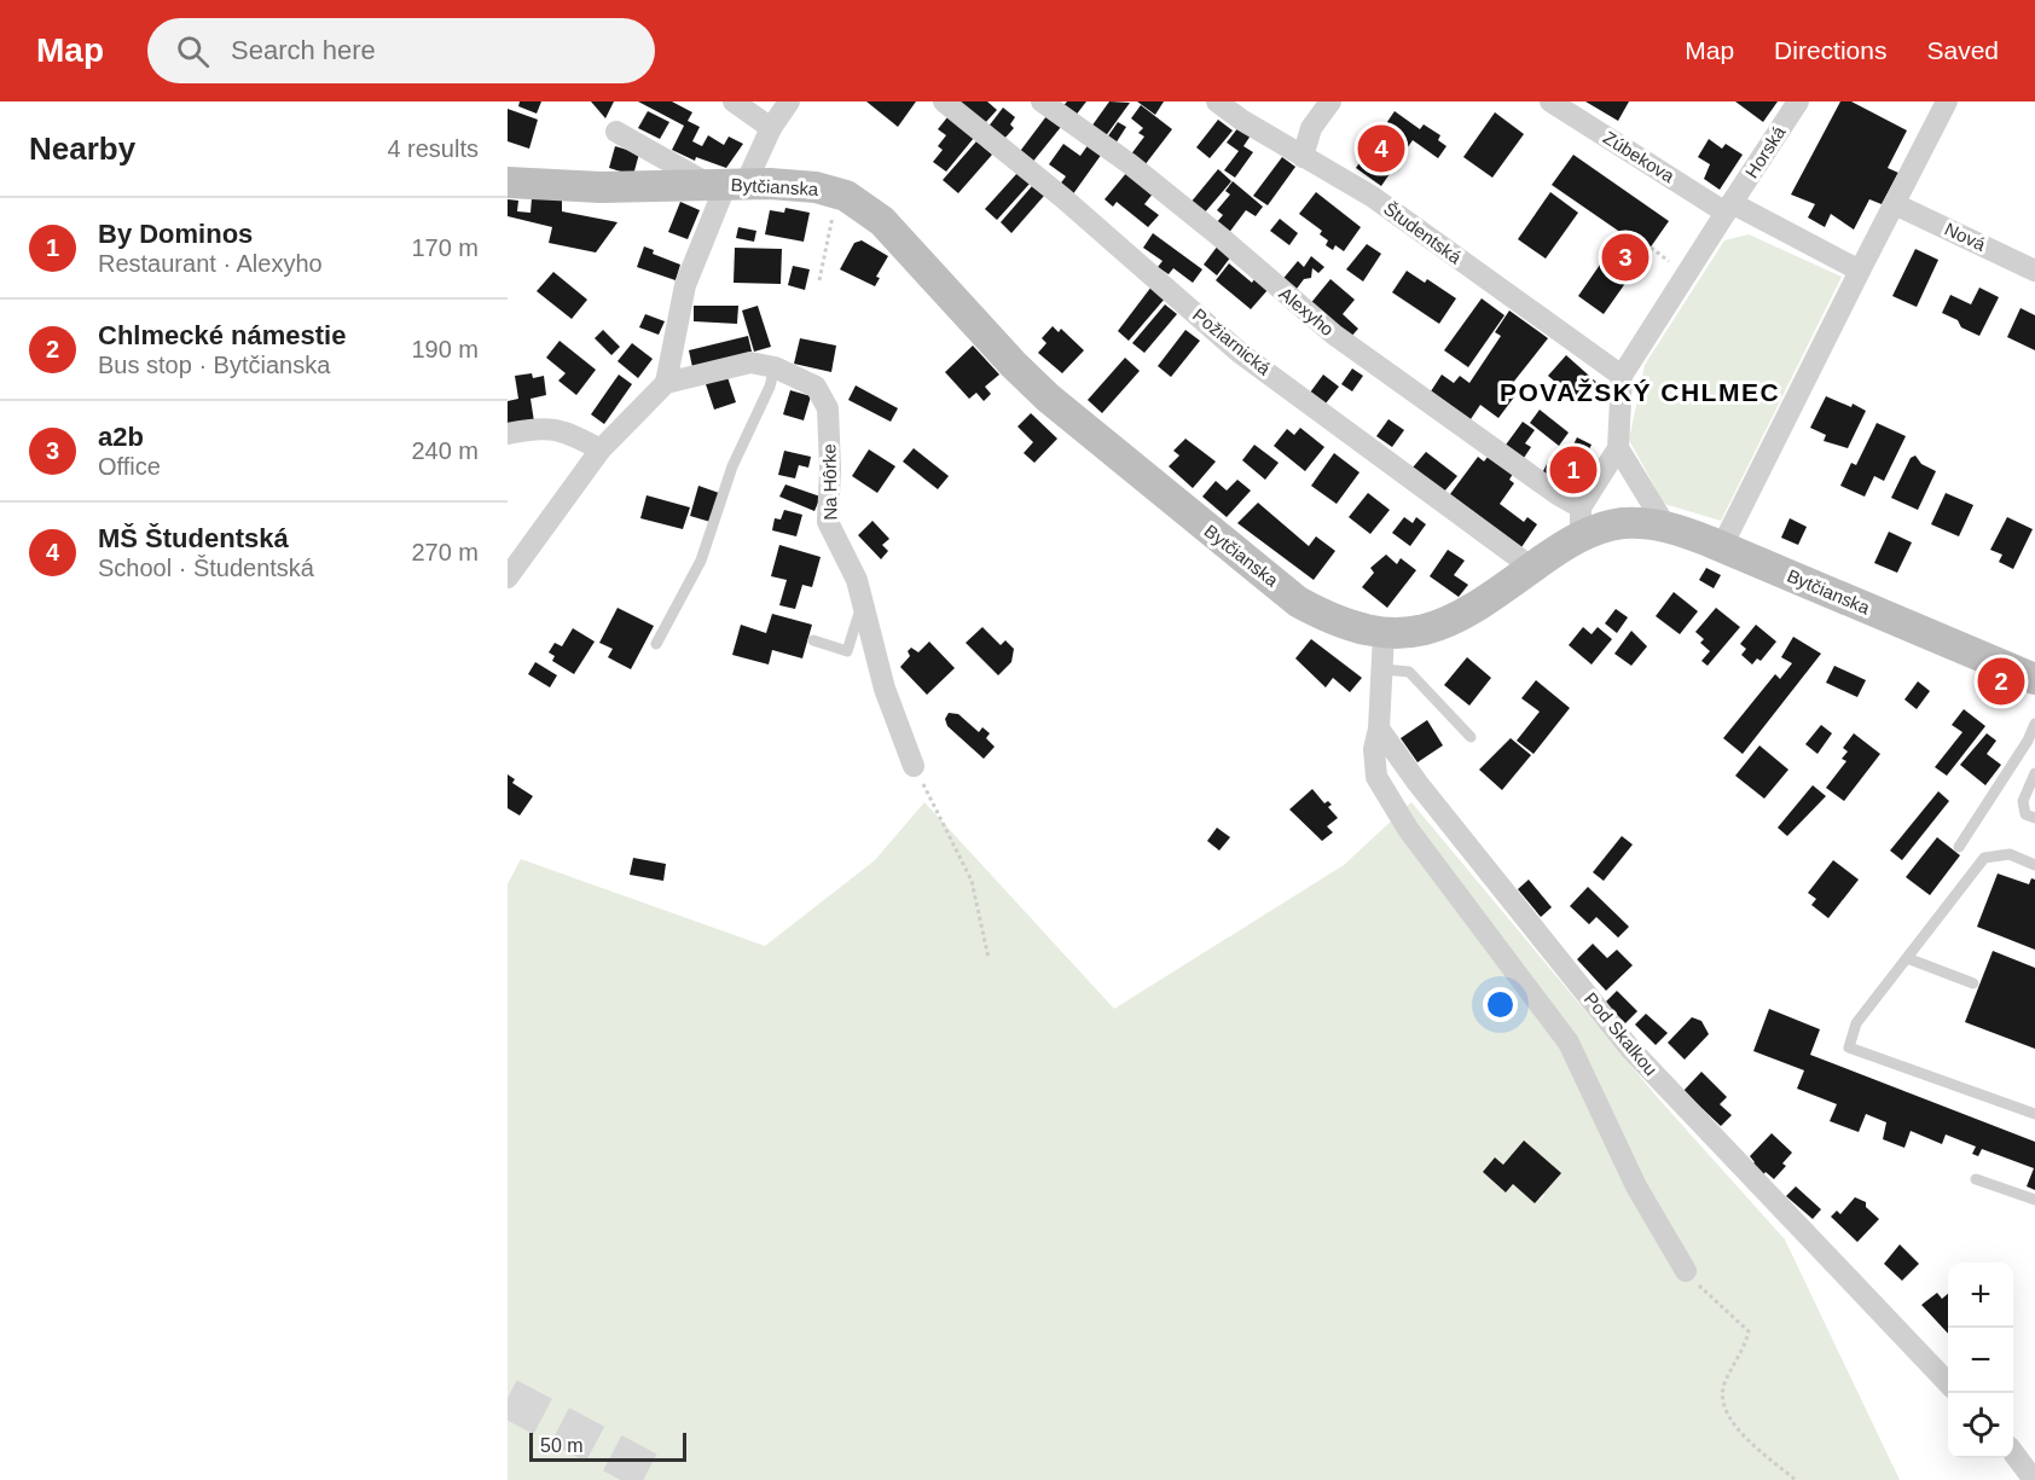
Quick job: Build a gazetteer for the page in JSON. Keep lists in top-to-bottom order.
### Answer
{
  "streets": {
    "main road": ["Bytčianska"],
    "street": [
      "Horská",
      "Zúbekova",
      "Študentská",
      "Nová",
      "Alexyho",
      "Požiarnická",
      "Na Hôrke",
      "Pod Skalkou"
    ]
  },
  "crossings": [
    ["Horská", "Zúbekova"],
    ["Horská", "Študentská"],
    ["Bytčianska", "Alexyho"],
    ["Bytčianska", "Požiarnická"]
  ],
  "districts": ["POVAŽSKÝ CHLMEC"],
  "scale_bar": "50 m",
  "page": {
    "header": "Map",
    "search": "Search here",
    "nav": ["Map", "Directions", "Saved"],
    "heading": ["Nearby", "4 results"],
    "pins": [
      "4",
      "3",
      "1",
      "2"
    ],
    "list": [
      {
        "mark": "1",
        "name": "By Dominos",
        "note": "Restaurant · Alexyho",
        "value": "170 m"
      },
      {
        "mark": "2",
        "name": "Chlmecké námestie",
        "note": "Bus stop · Bytčianska",
        "value": "190 m"
      },
      {
        "mark": "3",
        "name": "a2b",
        "note": "Office",
        "value": "240 m"
      },
      {
        "mark": "4",
        "name": "MŠ Študentská",
        "note": "School · Študentská",
        "value": "270 m"
      }
    ],
    "map_buttons": ["+", "−"],
    "scale": "50 m"
  }
}
